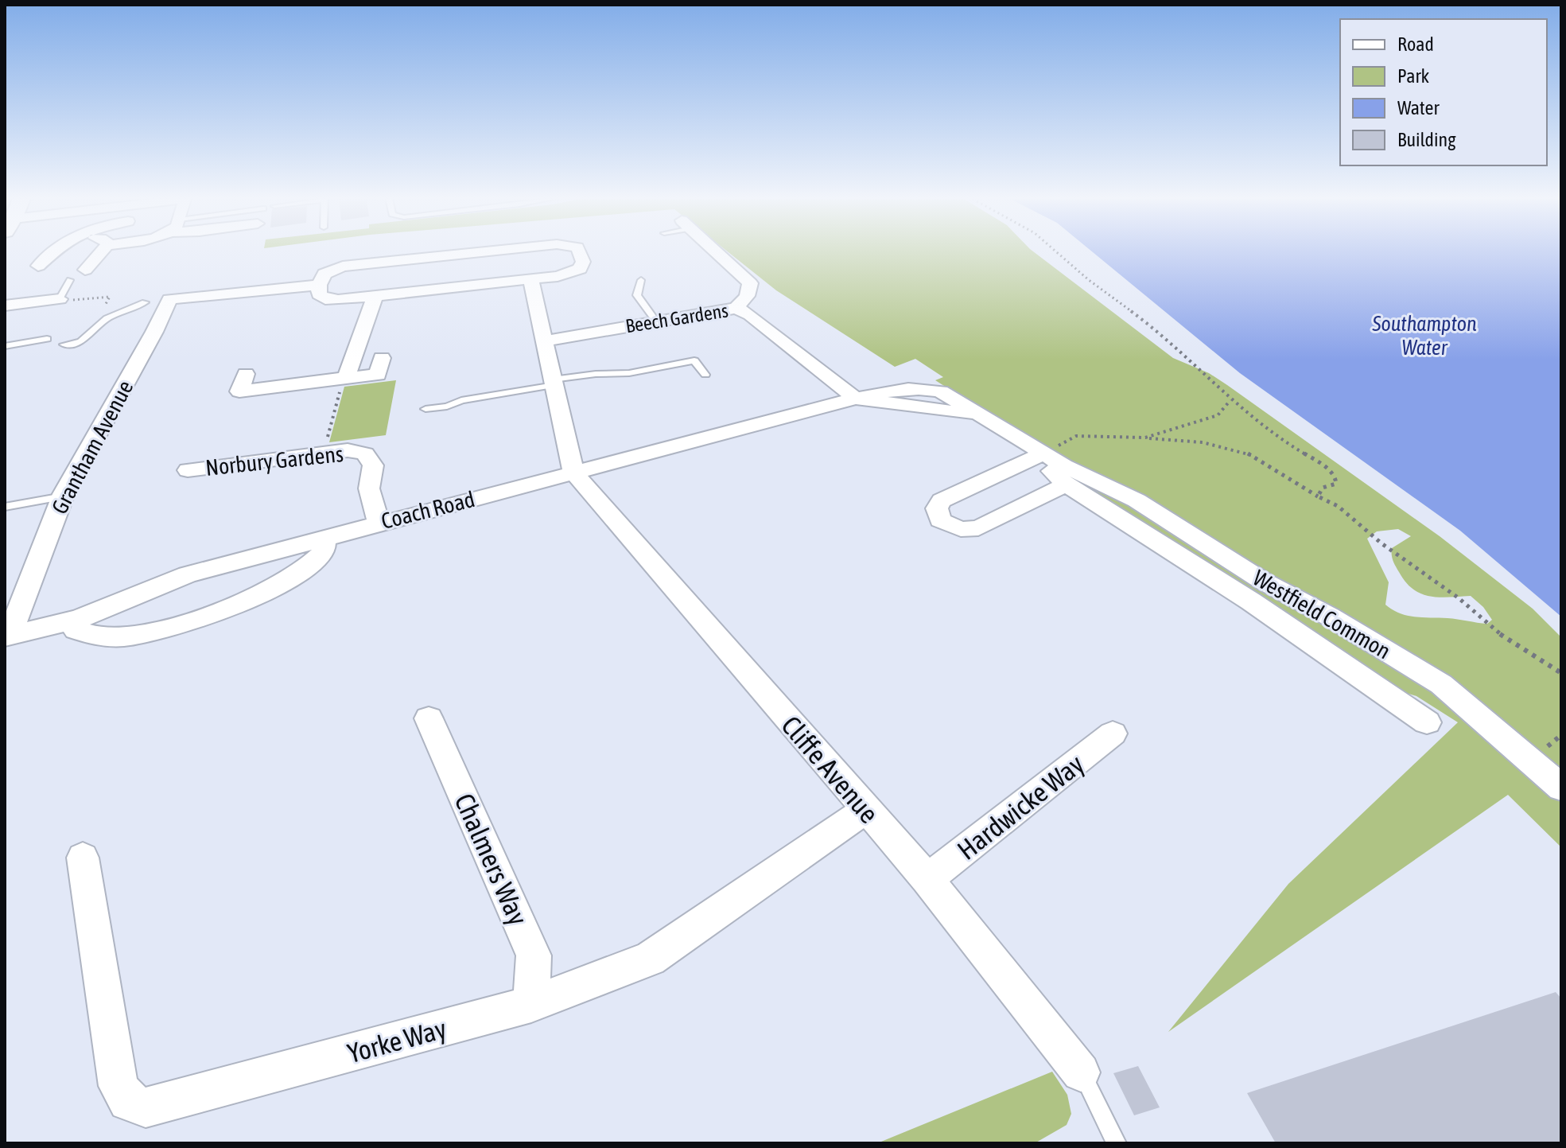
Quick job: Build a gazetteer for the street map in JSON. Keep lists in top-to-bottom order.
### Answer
{
  "streets": {
    "street": [
      "Beech Gardens",
      "Grantham Avenue",
      "Norbury Gardens",
      "Coach Road",
      "Westfield Common",
      "Cliffe Avenue",
      "Hardwicke Way",
      "Chalmers Way",
      "Yorke Way"
    ]
  },
  "crossings": [
    ["Beech Gardens", "Coach Road"],
    ["Grantham Avenue", "Coach Road"],
    ["Norbury Gardens", "Coach Road"],
    ["Coach Road", "Westfield Common"],
    ["Coach Road", "Cliffe Avenue"],
    ["Cliffe Avenue", "Hardwicke Way"],
    ["Cliffe Avenue", "Yorke Way"],
    ["Chalmers Way", "Yorke Way"]
  ],
  "water": ["Southampton Water"],
  "legend": [
    "Road",
    "Park",
    "Water",
    "Building"
  ]
}
